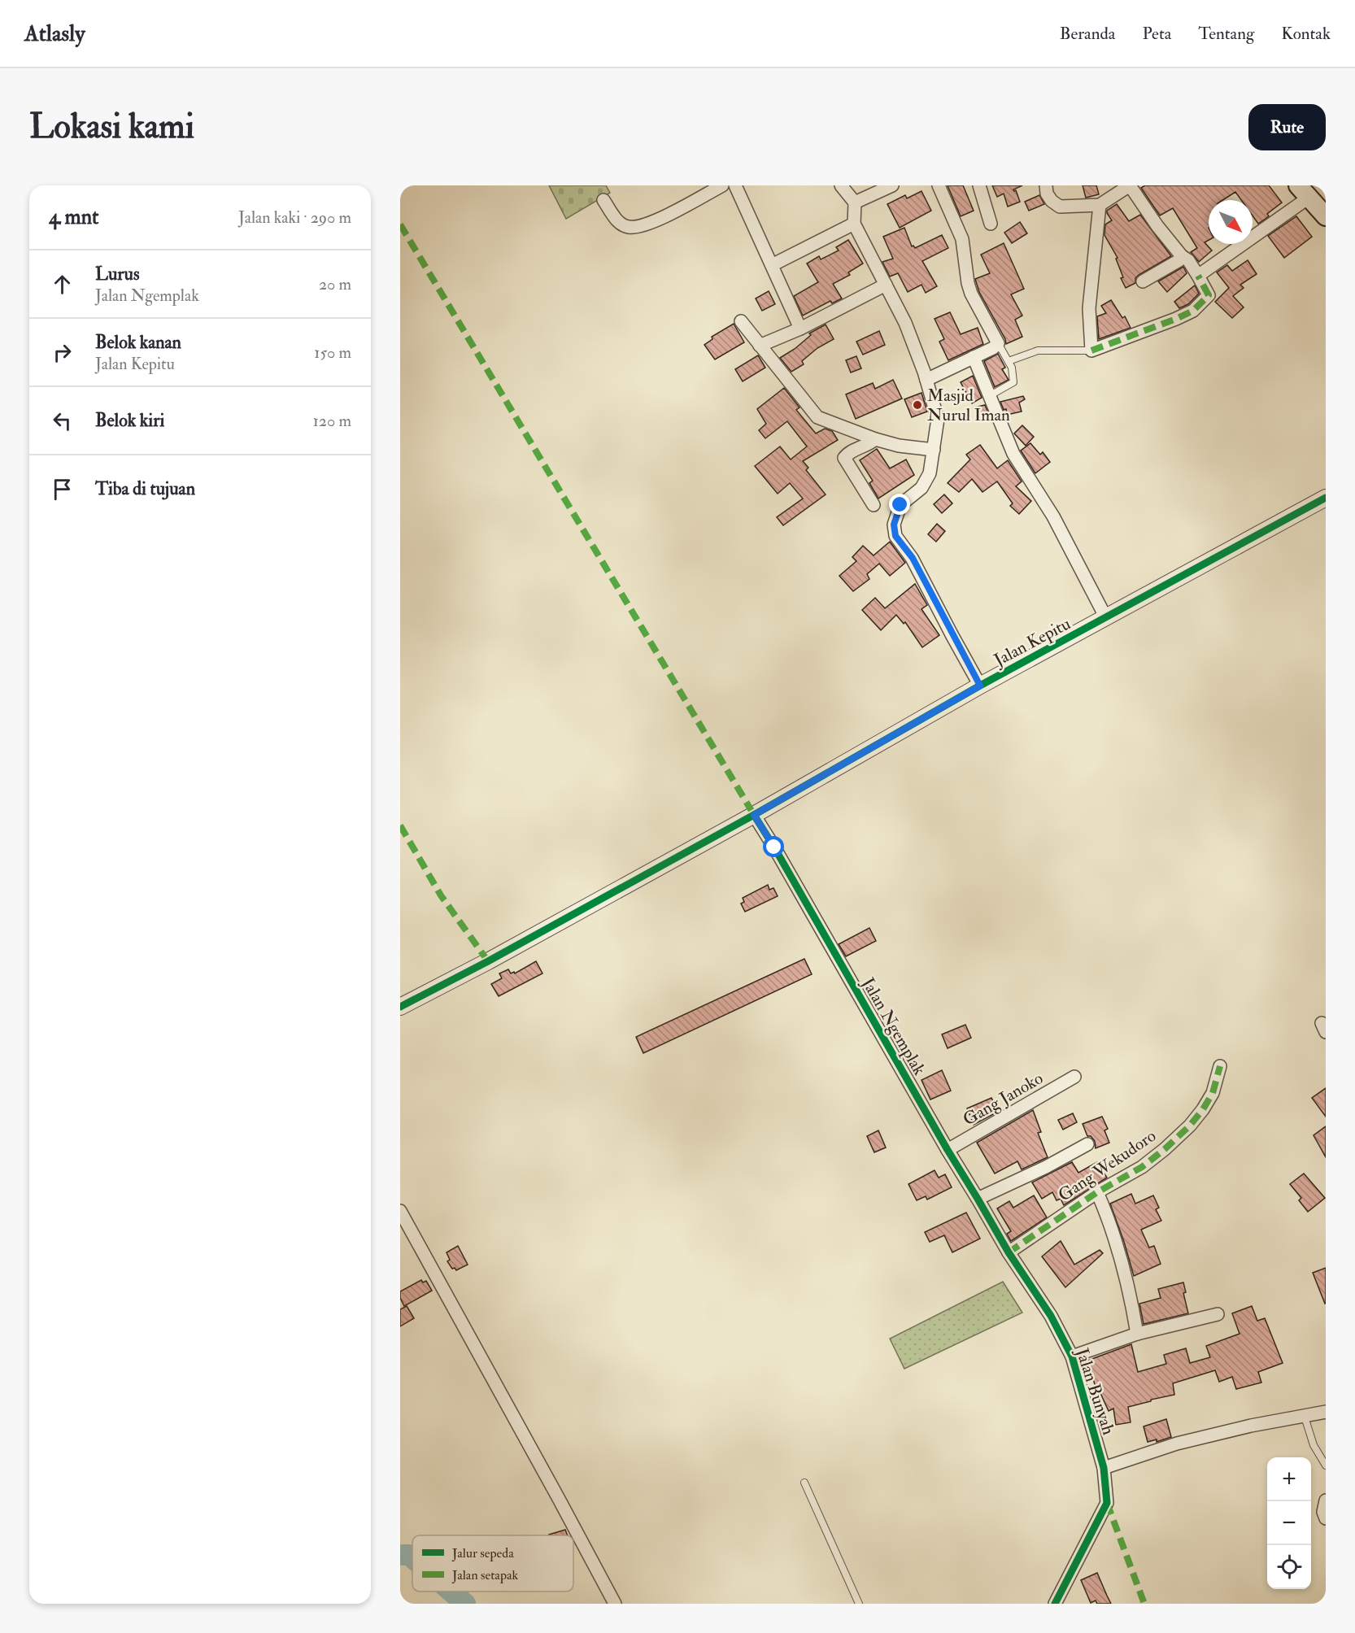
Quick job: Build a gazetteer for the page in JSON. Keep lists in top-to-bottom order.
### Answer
{
  "streets": {
    "street": [
      "Jalan Kepitu",
      "Jalan Ngemplak",
      "Gang Janoko",
      "Gang Wekudoro",
      "Jalan Bunyah"
    ]
  },
  "crossings": [
    ["Jalan Kepitu", "Jalan Ngemplak"],
    ["Jalan Ngemplak", "Gang Janoko"],
    ["Jalan Ngemplak", "Gang Wekudoro"],
    ["Jalan Ngemplak", "Jalan Bunyah"],
    ["Gang Wekudoro", "Jalan Bunyah"]
  ],
  "places": ["Masjid Nurul Iman"],
  "legend": ["Jalur sepeda", "Jalan setapak"],
  "north": "bottom right",
  "page": {
    "header": "Atlasly",
    "nav": [
      "Beranda",
      "Peta",
      "Tentang",
      "Kontak"
    ],
    "buttons": "Rute",
    "title": "Lokasi kami",
    "heading": ["4 mnt", "Jalan kaki · 290 m"],
    "list": [
      ["Lurus", "Jalan Ngemplak", "20 m"],
      ["Belok kanan", "Jalan Kepitu", "150 m"],
      ["Belok kiri", "120 m"],
      "Tiba di tujuan"
    ],
    "map_buttons": ["+", "−"]
  }
}
